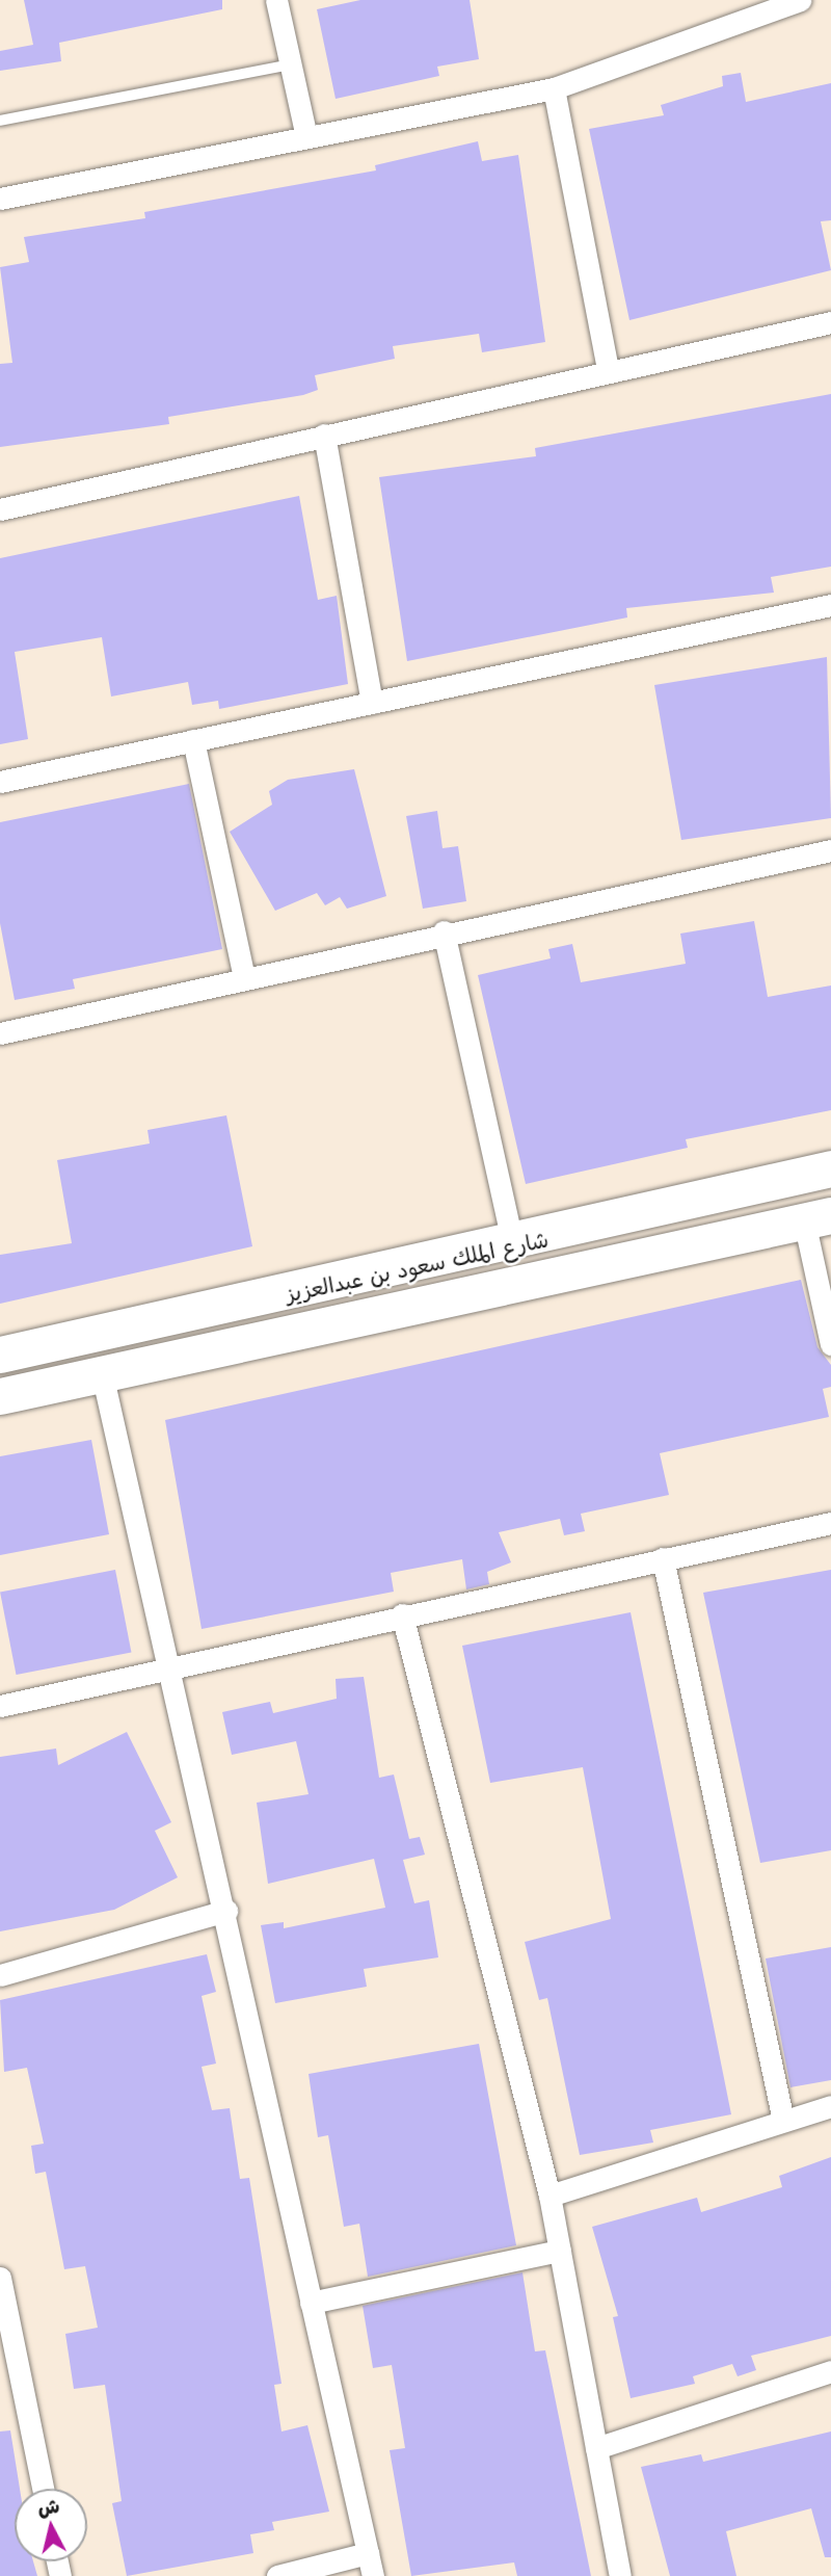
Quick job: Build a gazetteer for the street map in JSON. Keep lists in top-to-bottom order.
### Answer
{
  "streets": {
    "main road": ["شارع الملك سعود بن عبدالعزيز"]
  },
  "north": "top"
}
